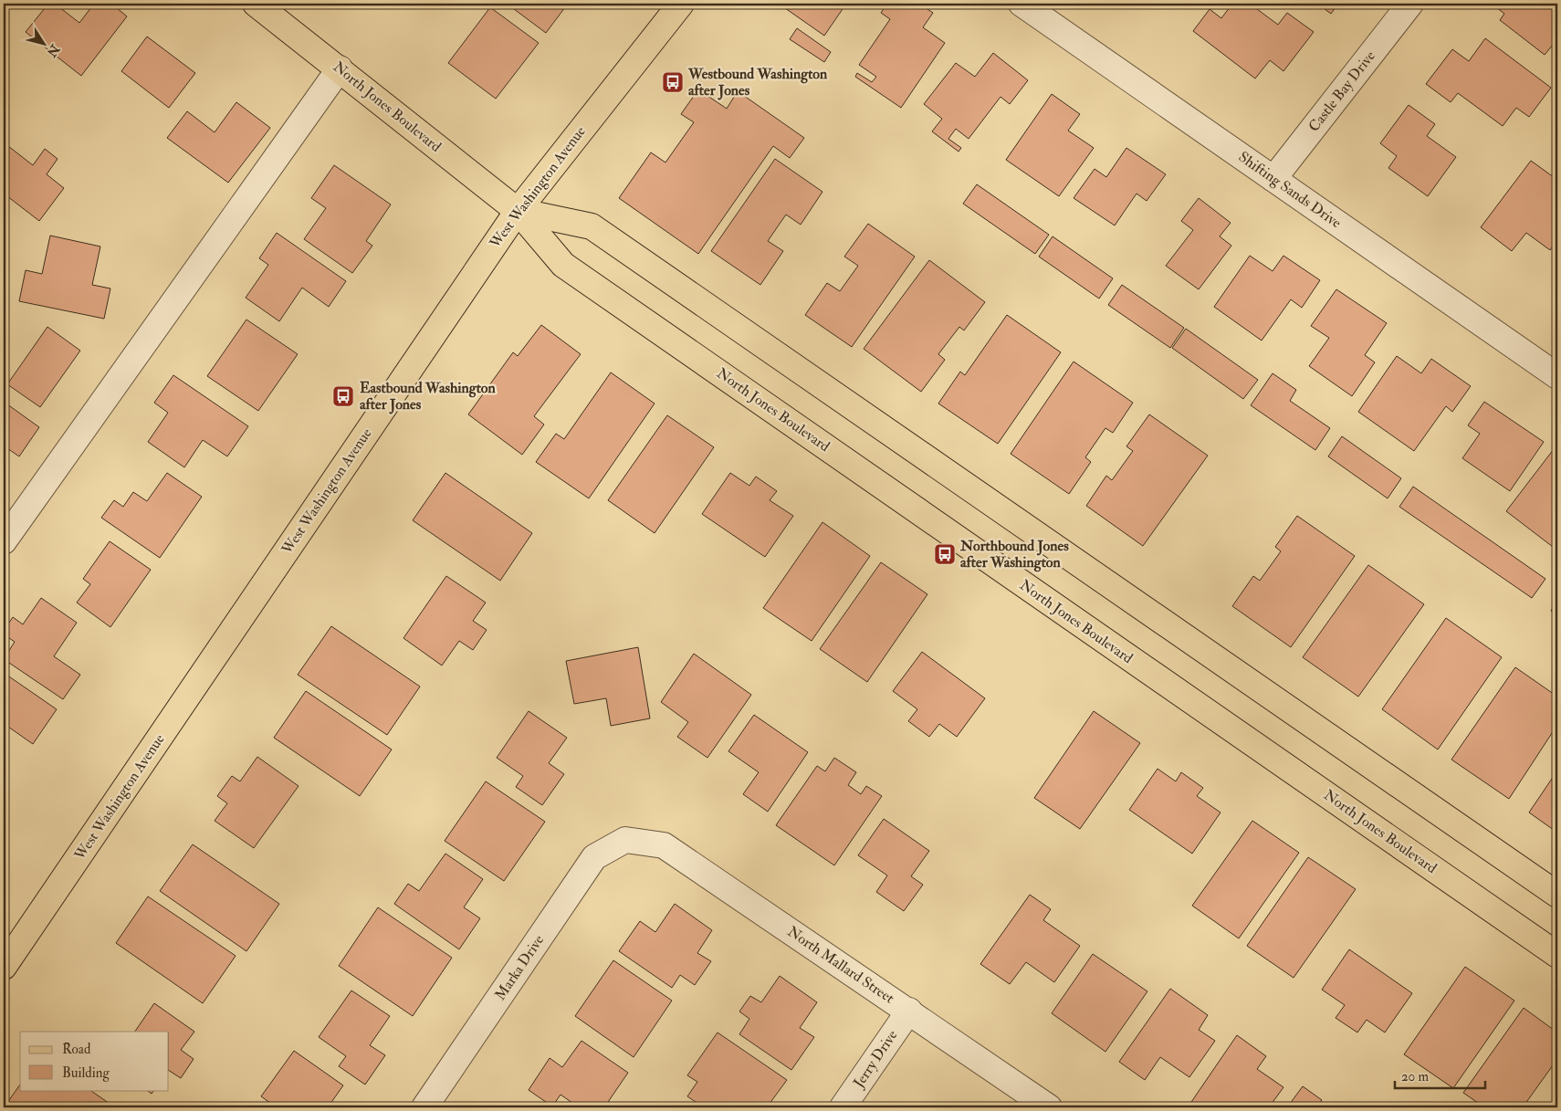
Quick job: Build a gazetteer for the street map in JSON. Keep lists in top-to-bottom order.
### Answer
{
  "streets": {
    "main road": ["North Jones Boulevard", "West Washington Avenue"],
    "street": [
      "Castle Bay Drive",
      "Shifting Sands Drive",
      "North Mallard Street",
      "Marka Drive",
      "Jerry Drive"
    ]
  },
  "crossings": [
    ["Castle Bay Drive", "Shifting Sands Drive"],
    ["North Jones Boulevard", "West Washington Avenue"],
    ["North Mallard Street", "Marka Drive"],
    ["North Mallard Street", "Jerry Drive"]
  ],
  "places": {
    "bus stop": ["Westbound Washington after Jones", "Eastbound Washington after Jones", "Northbound Jones after Washington"]
  },
  "legend": ["Road", "Building"],
  "scale_bar": "20 m",
  "north": "bottom right"
}
